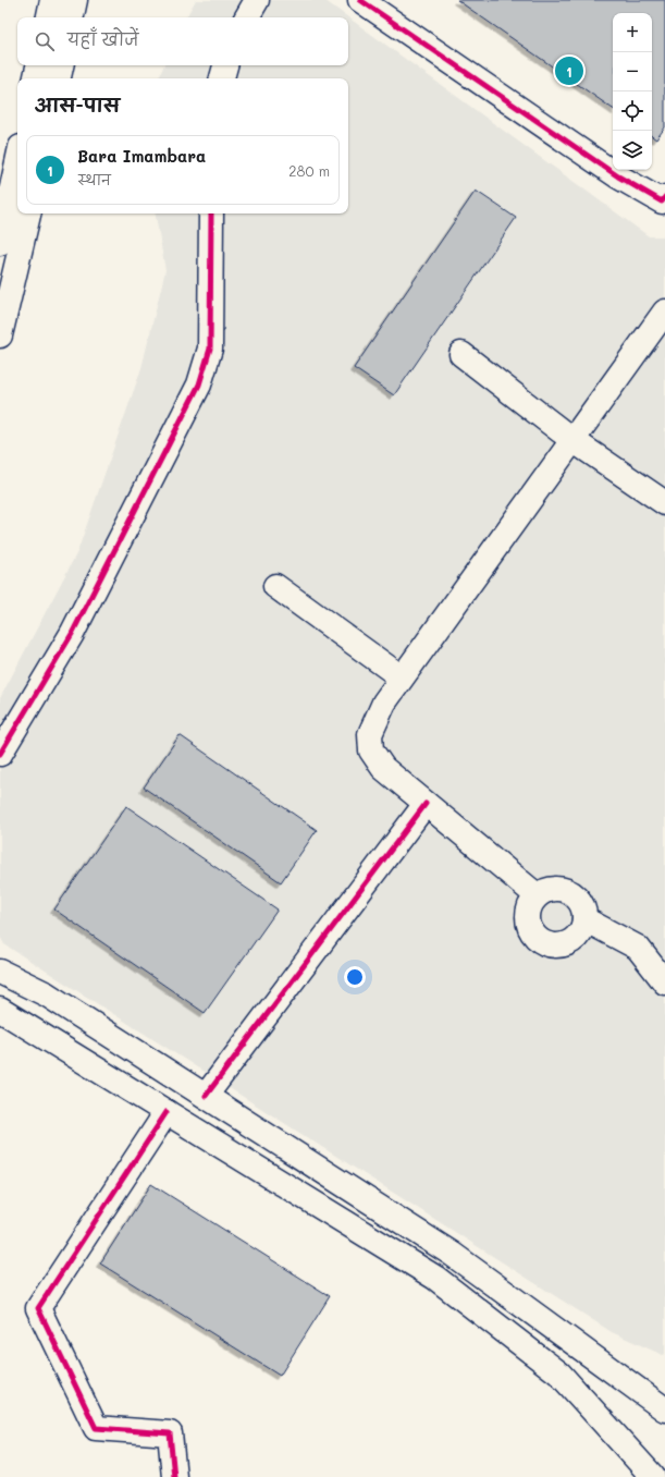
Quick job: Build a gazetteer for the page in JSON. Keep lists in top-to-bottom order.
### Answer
{
  "page": {
    "map_buttons": ["+", "−"],
    "search": "यहाँ खोजें",
    "pins": "1",
    "heading": "आस-पास",
    "list": [
      {
        "mark": "1",
        "name": "Bara Imambara",
        "note": "स्थान",
        "value": "280 m"
      }
    ]
  }
}
